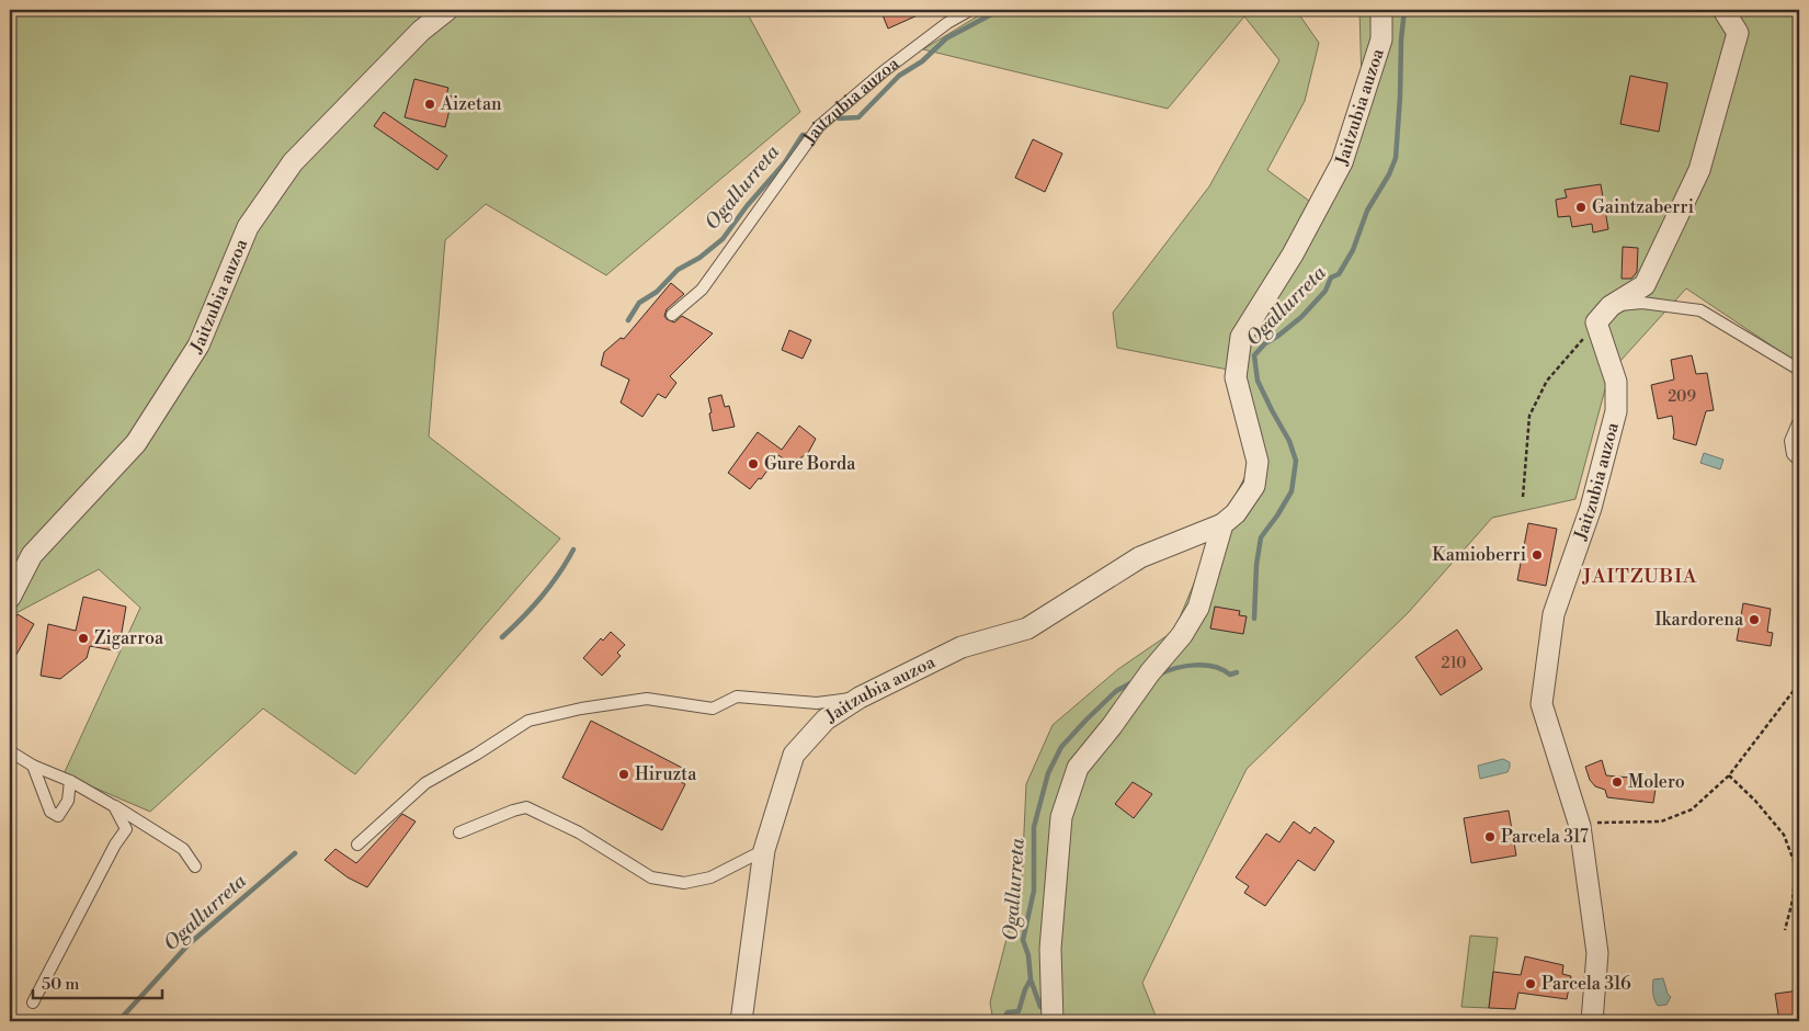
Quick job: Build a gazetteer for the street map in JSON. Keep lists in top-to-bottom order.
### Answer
{
  "streets": {
    "street": ["Jaitzubia auzoa"]
  },
  "districts": ["JAITZUBIA"],
  "water": ["Ogallurreta"],
  "places": [
    "Aizetan",
    "Gaintzaberri",
    "Gure Borda",
    "Kamioberri",
    "Ikardorena",
    "Zigarroa",
    "Hiruzta",
    "Molero",
    "Parcela 317",
    "Parcela 316"
  ],
  "house_numbers": ["209", "210"],
  "scale_bar": "50 m"
}
